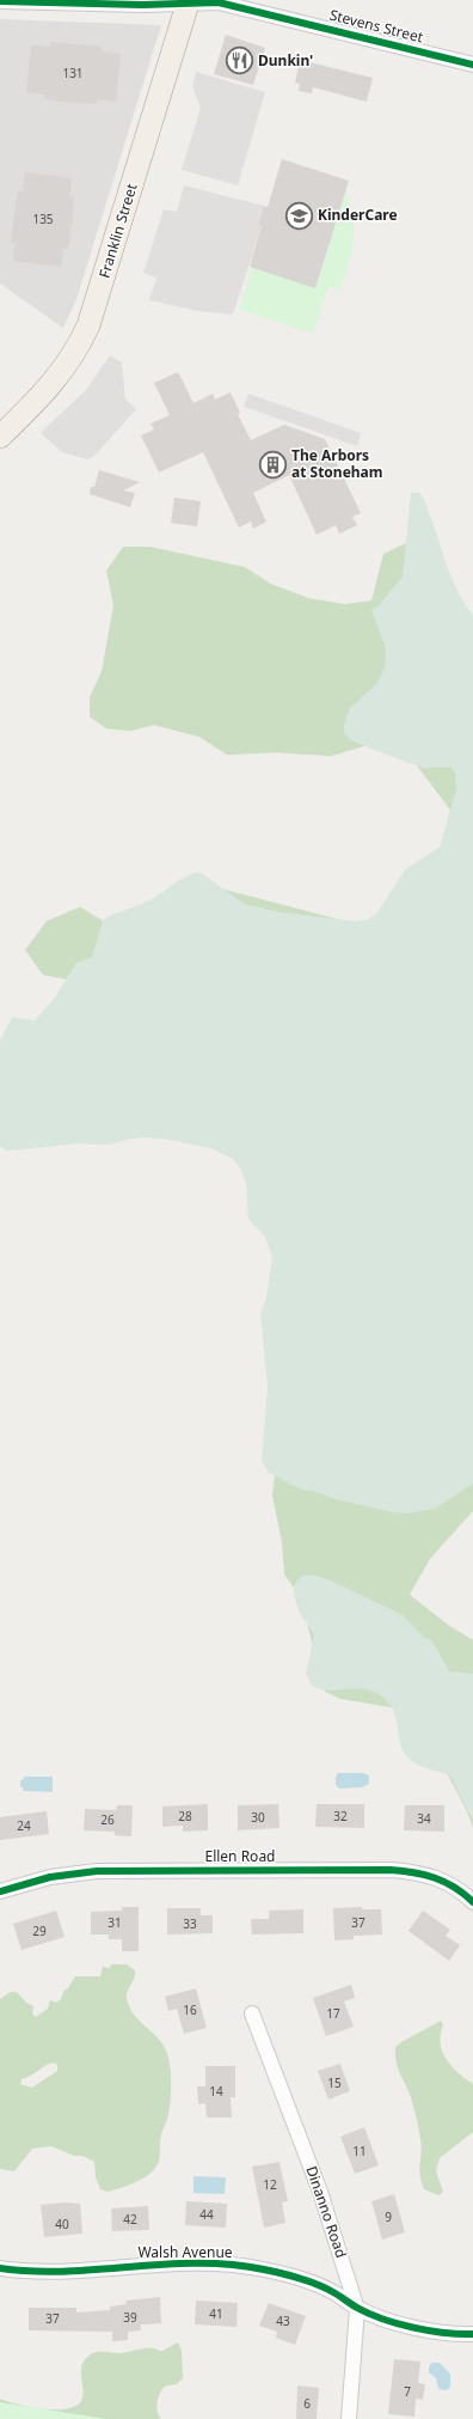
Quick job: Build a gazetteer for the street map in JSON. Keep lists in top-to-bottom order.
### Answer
{
  "streets": {
    "main road": ["Franklin Street"],
    "street": [
      "Stevens Street",
      "Ellen Road",
      "Dinanno Road",
      "Walsh Avenue"
    ]
  },
  "crossings": [
    ["Stevens Street", "Franklin Street"],
    ["Dinanno Road", "Walsh Avenue"]
  ],
  "places": {
    "restaurant": ["Dunkin'"],
    "school or university": ["KinderCare"],
    "building": ["The Arbors at Stoneham"]
  },
  "house_numbers": [
    "131",
    "135",
    "28",
    "32",
    "30",
    "34",
    "26",
    "24",
    "31",
    "37",
    "33",
    "29",
    "16",
    "17",
    "15",
    "14",
    "11",
    "12",
    "44",
    "9",
    "42",
    "40",
    "41",
    "39",
    "37",
    "43",
    "7",
    "6"
  ]
}
